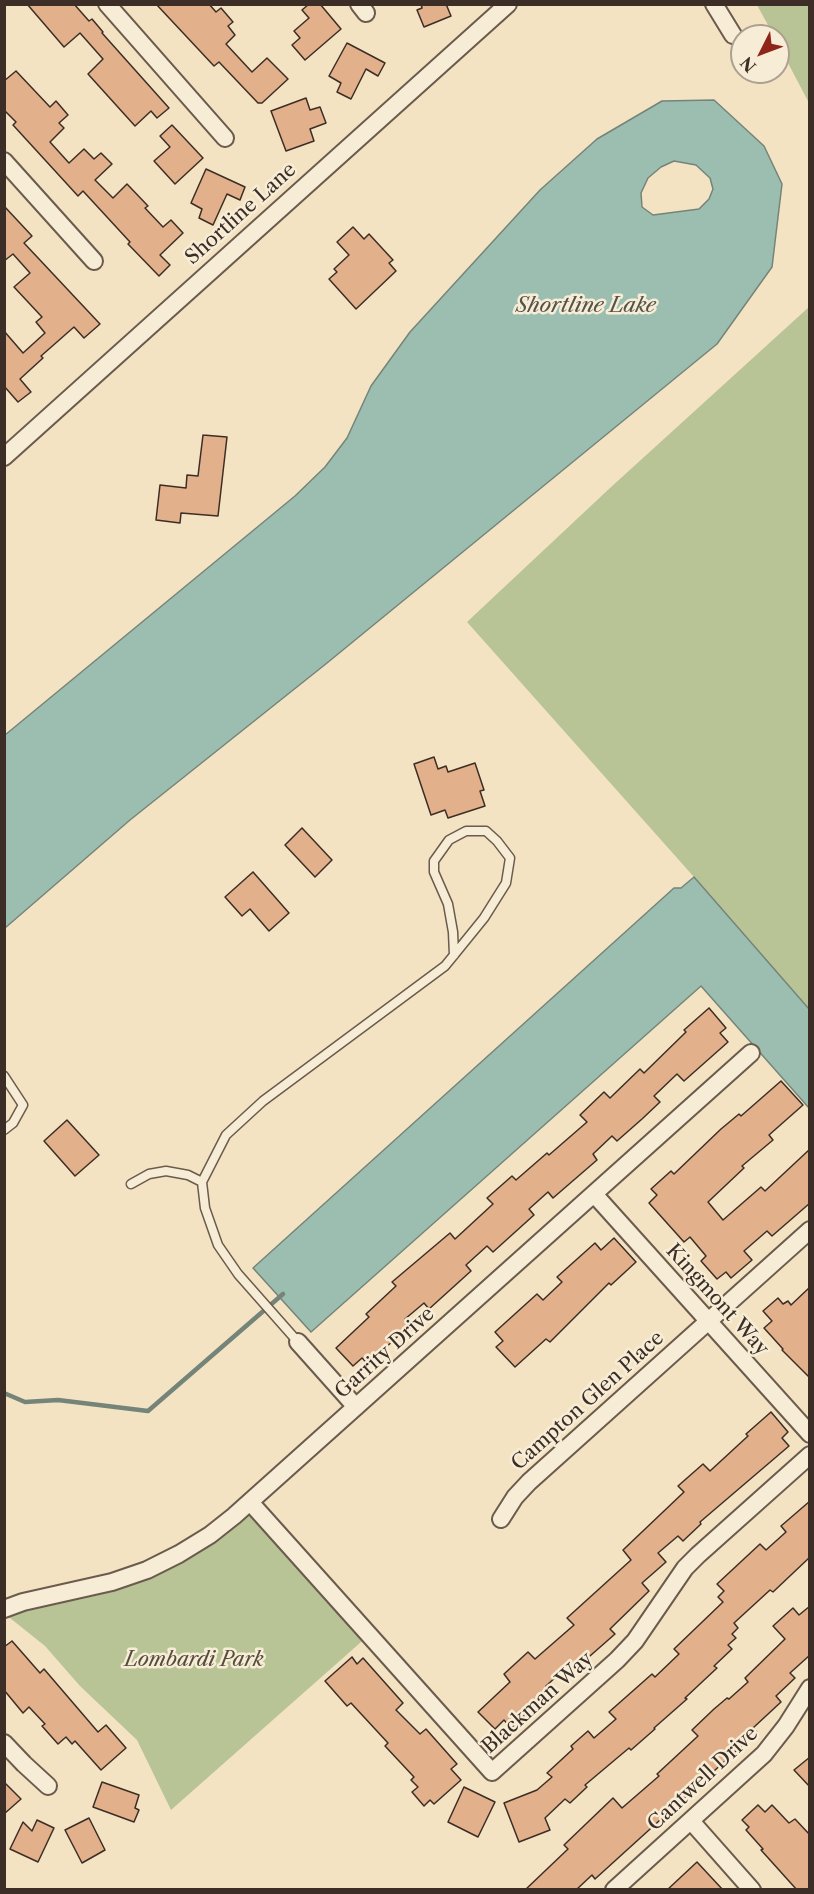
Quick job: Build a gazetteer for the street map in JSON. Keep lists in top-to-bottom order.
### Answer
{
  "streets": {
    "street": [
      "Shortline Lane",
      "Kingmont Way",
      "Garrity Drive",
      "Campton Glen Place",
      "Blackman Way",
      "Cantwell Drive"
    ]
  },
  "crossings": [
    ["Kingmont Way", "Garrity Drive"],
    ["Kingmont Way", "Campton Glen Place"],
    ["Garrity Drive", "Blackman Way"]
  ],
  "water": ["Shortline Lake"],
  "parks": ["Lombardi Park"],
  "north": "bottom left"
}
